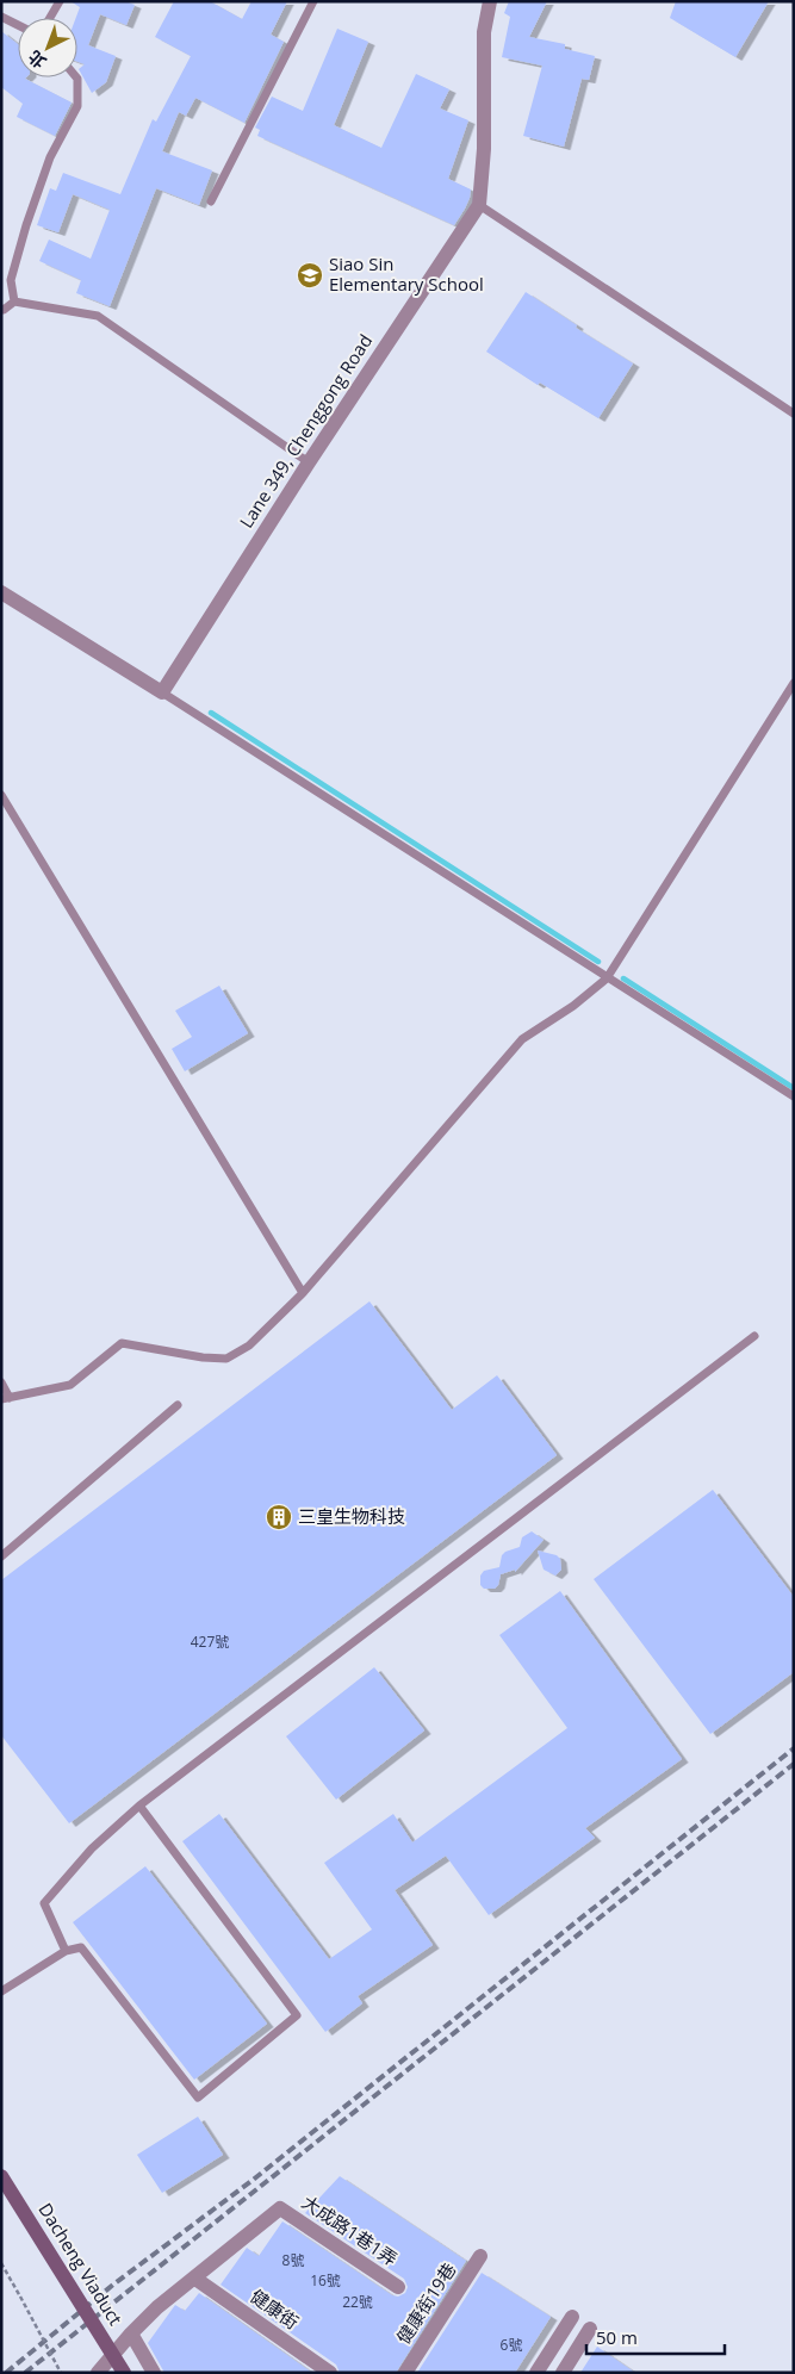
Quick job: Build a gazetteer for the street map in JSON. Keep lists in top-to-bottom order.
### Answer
{
  "streets": {
    "main road": ["Dacheng Viaduct"],
    "street": [
      "Lane 349, Chenggong Road",
      "大成路1巷1弄",
      "健康街19巷",
      "健康街"
    ]
  },
  "crossings": [
    ["大成路1巷1弄", "健康街"]
  ],
  "places": {
    "school or university": ["Siao Sin Elementary School"],
    "building": ["三皇生物科技"]
  },
  "house_numbers": [
    "427號",
    "8號",
    "16號",
    "22號",
    "6號"
  ],
  "scale_bar": "50 m",
  "north": "bottom left"
}
